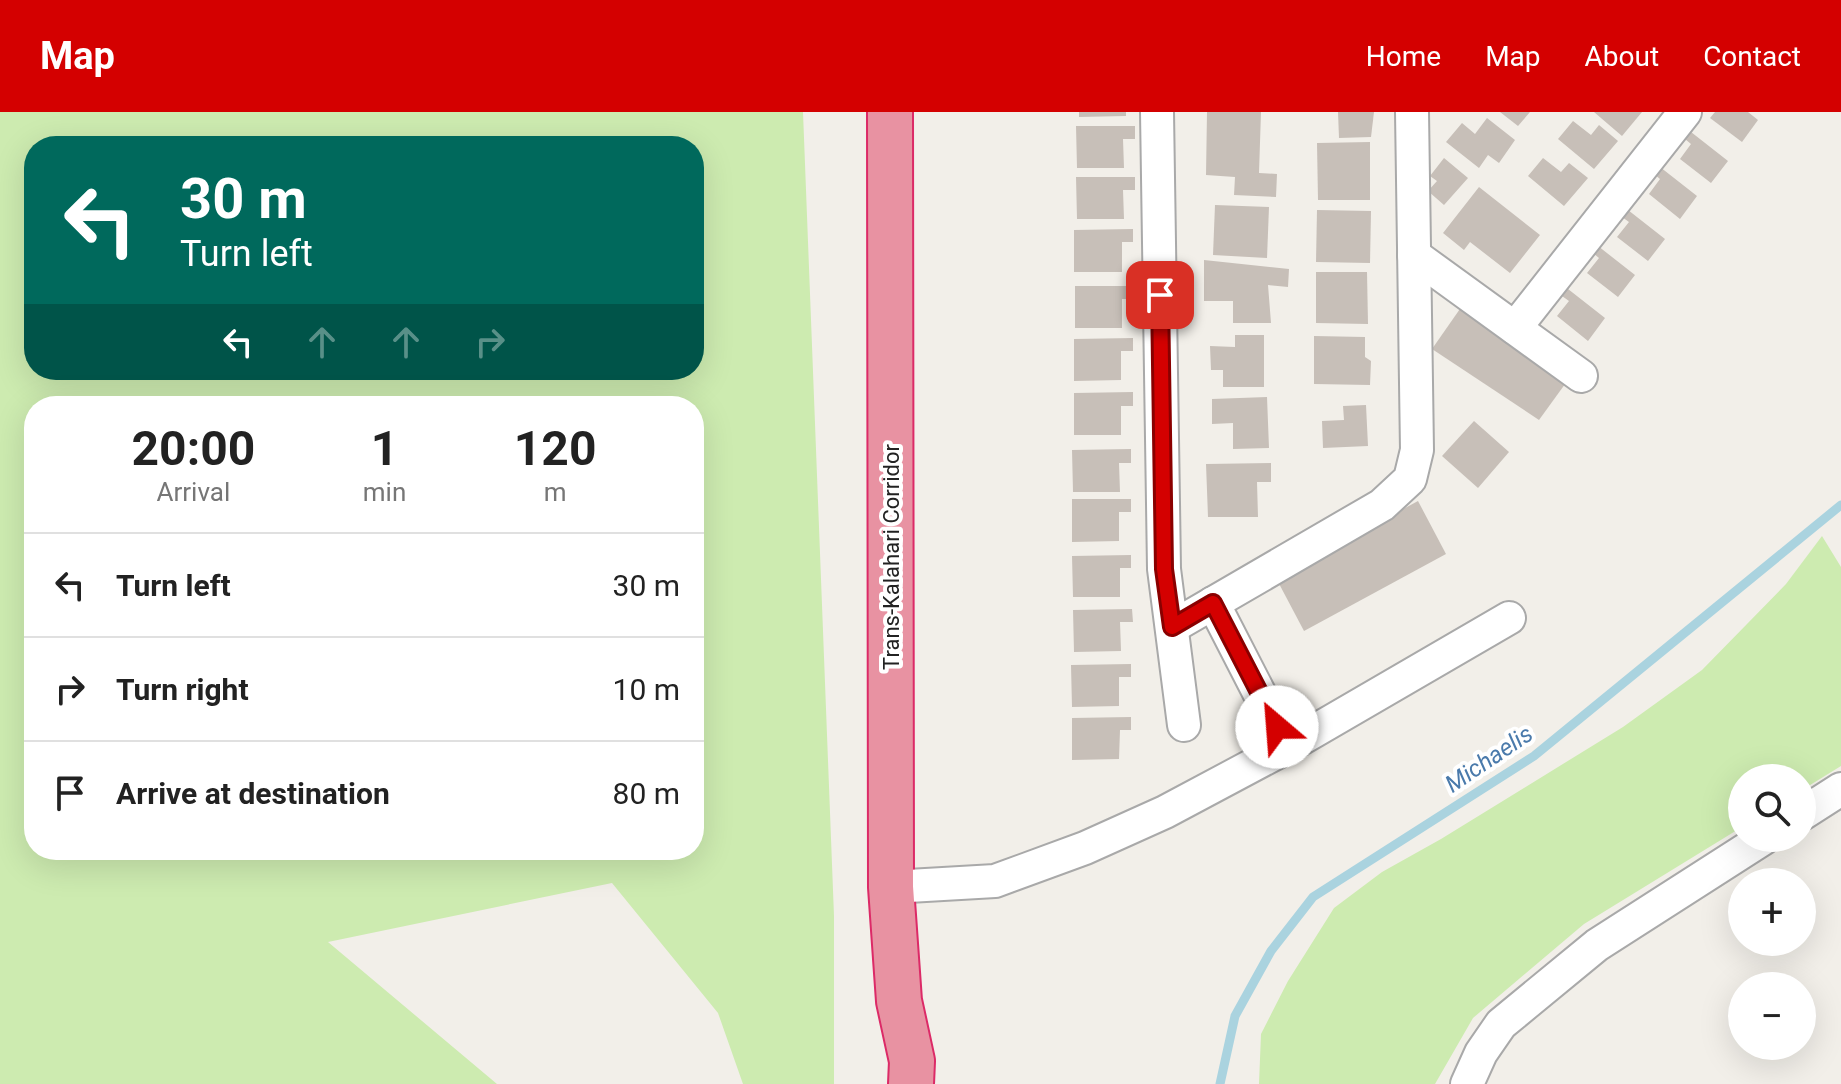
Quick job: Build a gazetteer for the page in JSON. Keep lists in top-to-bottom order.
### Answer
{
  "streets": {
    "highway": ["Trans-Kalahari Corridor"]
  },
  "water": ["Michaelis"],
  "page": {
    "header": "Map",
    "nav": [
      "Home",
      "Map",
      "About",
      "Contact"
    ],
    "turn": ["30 m", "Turn left"],
    "eta": [
      "20:00",
      "Arrival",
      "1",
      "min",
      "120",
      "m"
    ],
    "list": [
      {
        "name": "Turn left",
        "value": "30 m"
      },
      {
        "name": "Turn right",
        "value": "10 m"
      },
      {
        "name": "Arrive at destination",
        "value": "80 m"
      }
    ],
    "map_buttons": ["+", "−"]
  }
}
